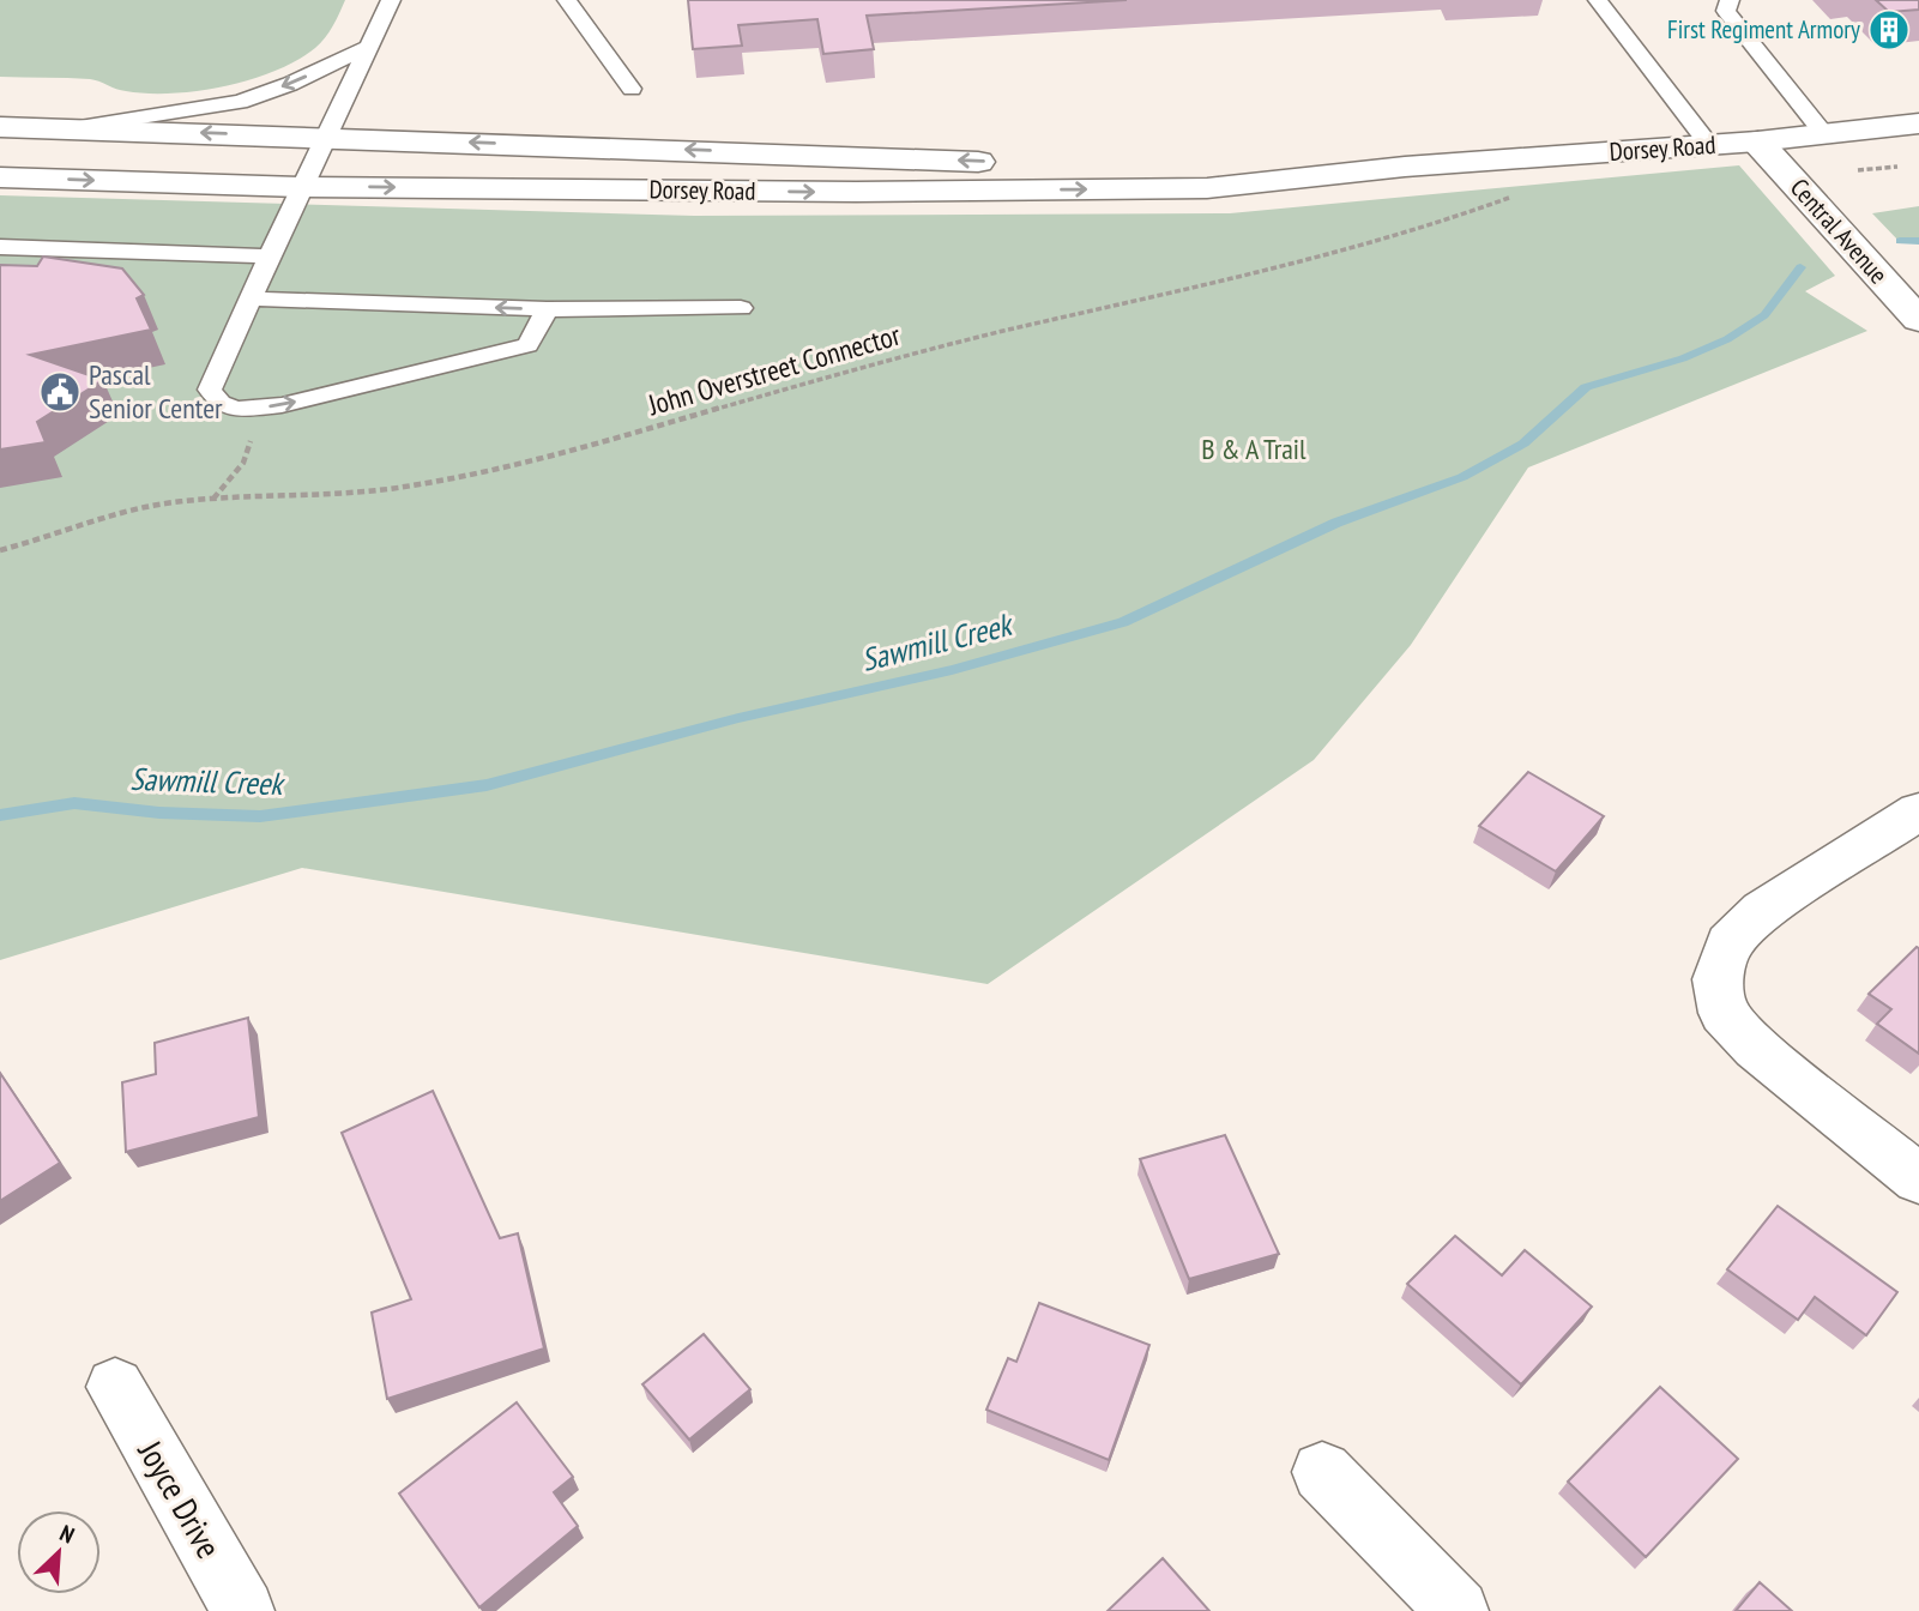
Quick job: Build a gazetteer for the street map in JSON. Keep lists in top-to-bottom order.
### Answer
{
  "streets": {
    "main road": ["Dorsey Road", "Central Avenue", "Joyce Drive"],
    "path": ["John Overstreet Connector"]
  },
  "crossings": [
    ["Dorsey Road", "Central Avenue"]
  ],
  "water": ["Sawmill Creek"],
  "parks": ["B & A Trail"],
  "places": {
    "building": ["First Regiment Armory"],
    "public building": ["Pascal Senior Center"]
  },
  "north": "top right"
}
